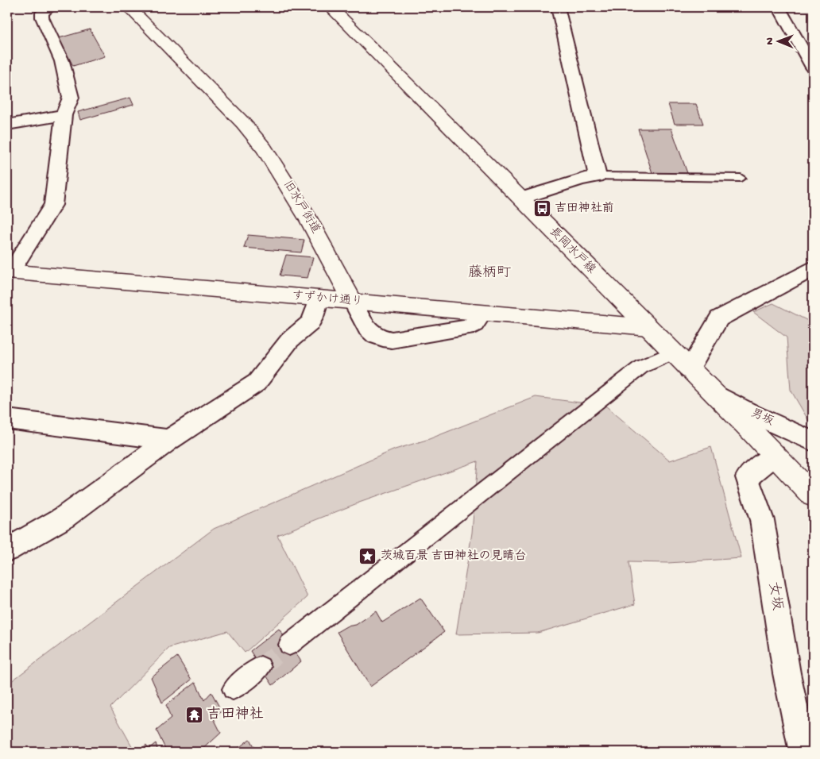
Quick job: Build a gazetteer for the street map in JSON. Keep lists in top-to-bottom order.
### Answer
{
  "streets": {
    "street": [
      "旧水戸街道",
      "長岡水戸線",
      "すずかけ通り",
      "男坂",
      "女坂"
    ]
  },
  "crossings": [
    ["旧水戸街道", "すずかけ通り"],
    ["長岡水戸線", "すずかけ通り"],
    ["長岡水戸線", "男坂"],
    ["長岡水戸線", "女坂"]
  ],
  "districts": ["藤柄町"],
  "places": {
    "bus stop": ["吉田神社前"],
    "place": ["茨城百景 吉田神社の見晴台"],
    "temple": ["吉田神社"]
  },
  "north": "left"
}
